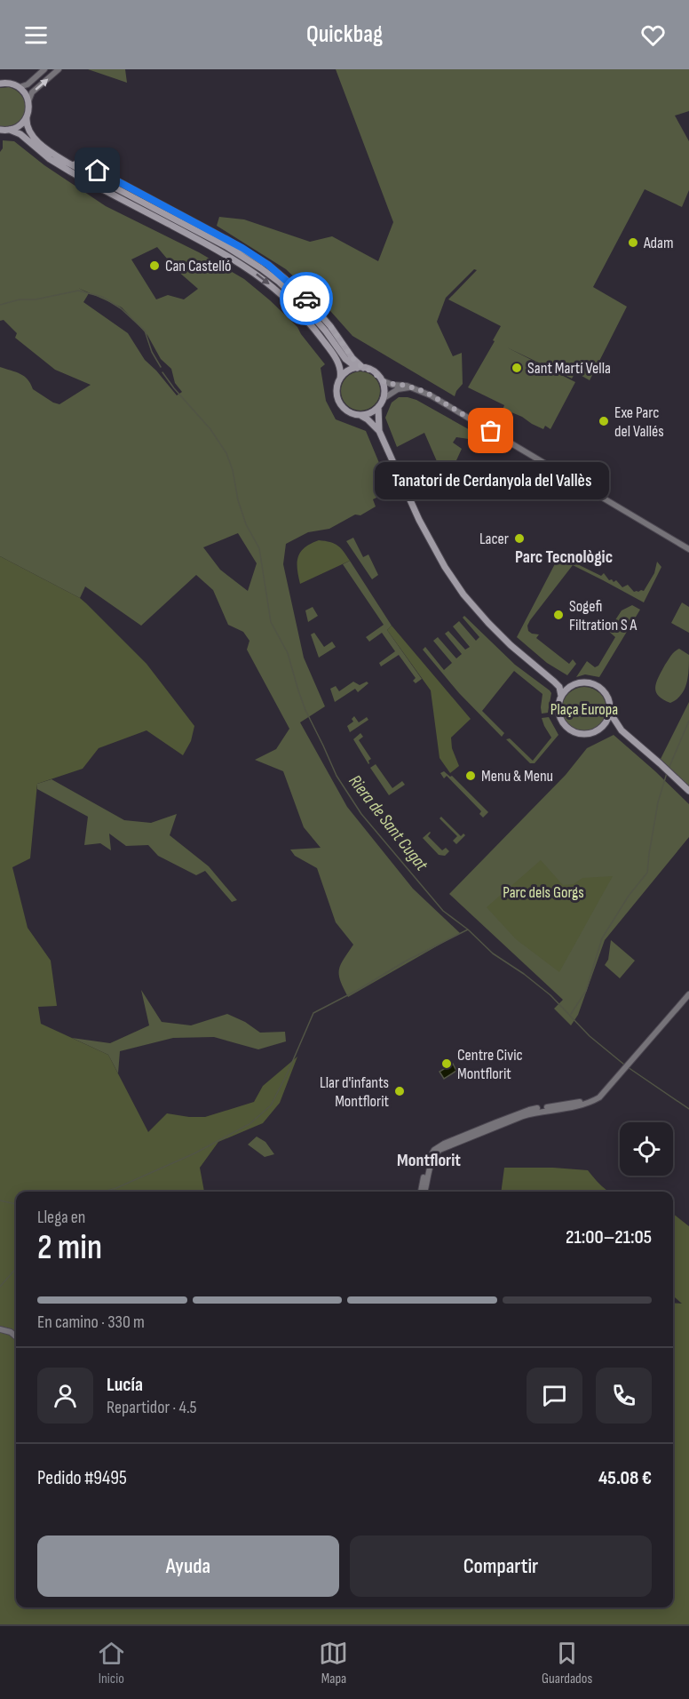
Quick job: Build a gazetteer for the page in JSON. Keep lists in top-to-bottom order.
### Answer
{
  "districts": ["Parc Tecnològic", "Montflorit"],
  "water": ["Riera de Sant Cugat"],
  "parks": ["Plaça Europa", "Parc dels Gorgs"],
  "places": [
    "Adam",
    "Can Castelló",
    "Sant Martí Vella",
    "Exe Parc del Vallés",
    "Tanatori de Cerdanyola del Vallès",
    "Lacer",
    "Sogefi Filtration S A",
    "Menu & Menu",
    "Centre Civic Montflorit",
    "Llar d'infants Montflorit"
  ],
  "page": {
    "header": "Quickbag",
    "bubble": "Tanatori de Cerdanyola del Vallès",
    "heading": ["2 min", "Llega en", "21:00–21:05"],
    "panel": [
      "Lucía",
      "Repartidor · 4.5",
      "Pedido #9495",
      "45.08 €"
    ],
    "bar": "En camino · 330 m",
    "buttons": ["Ayuda", "Compartir"],
    "tabs": ["Inicio", "Mapa", "Guardados"]
  }
}
